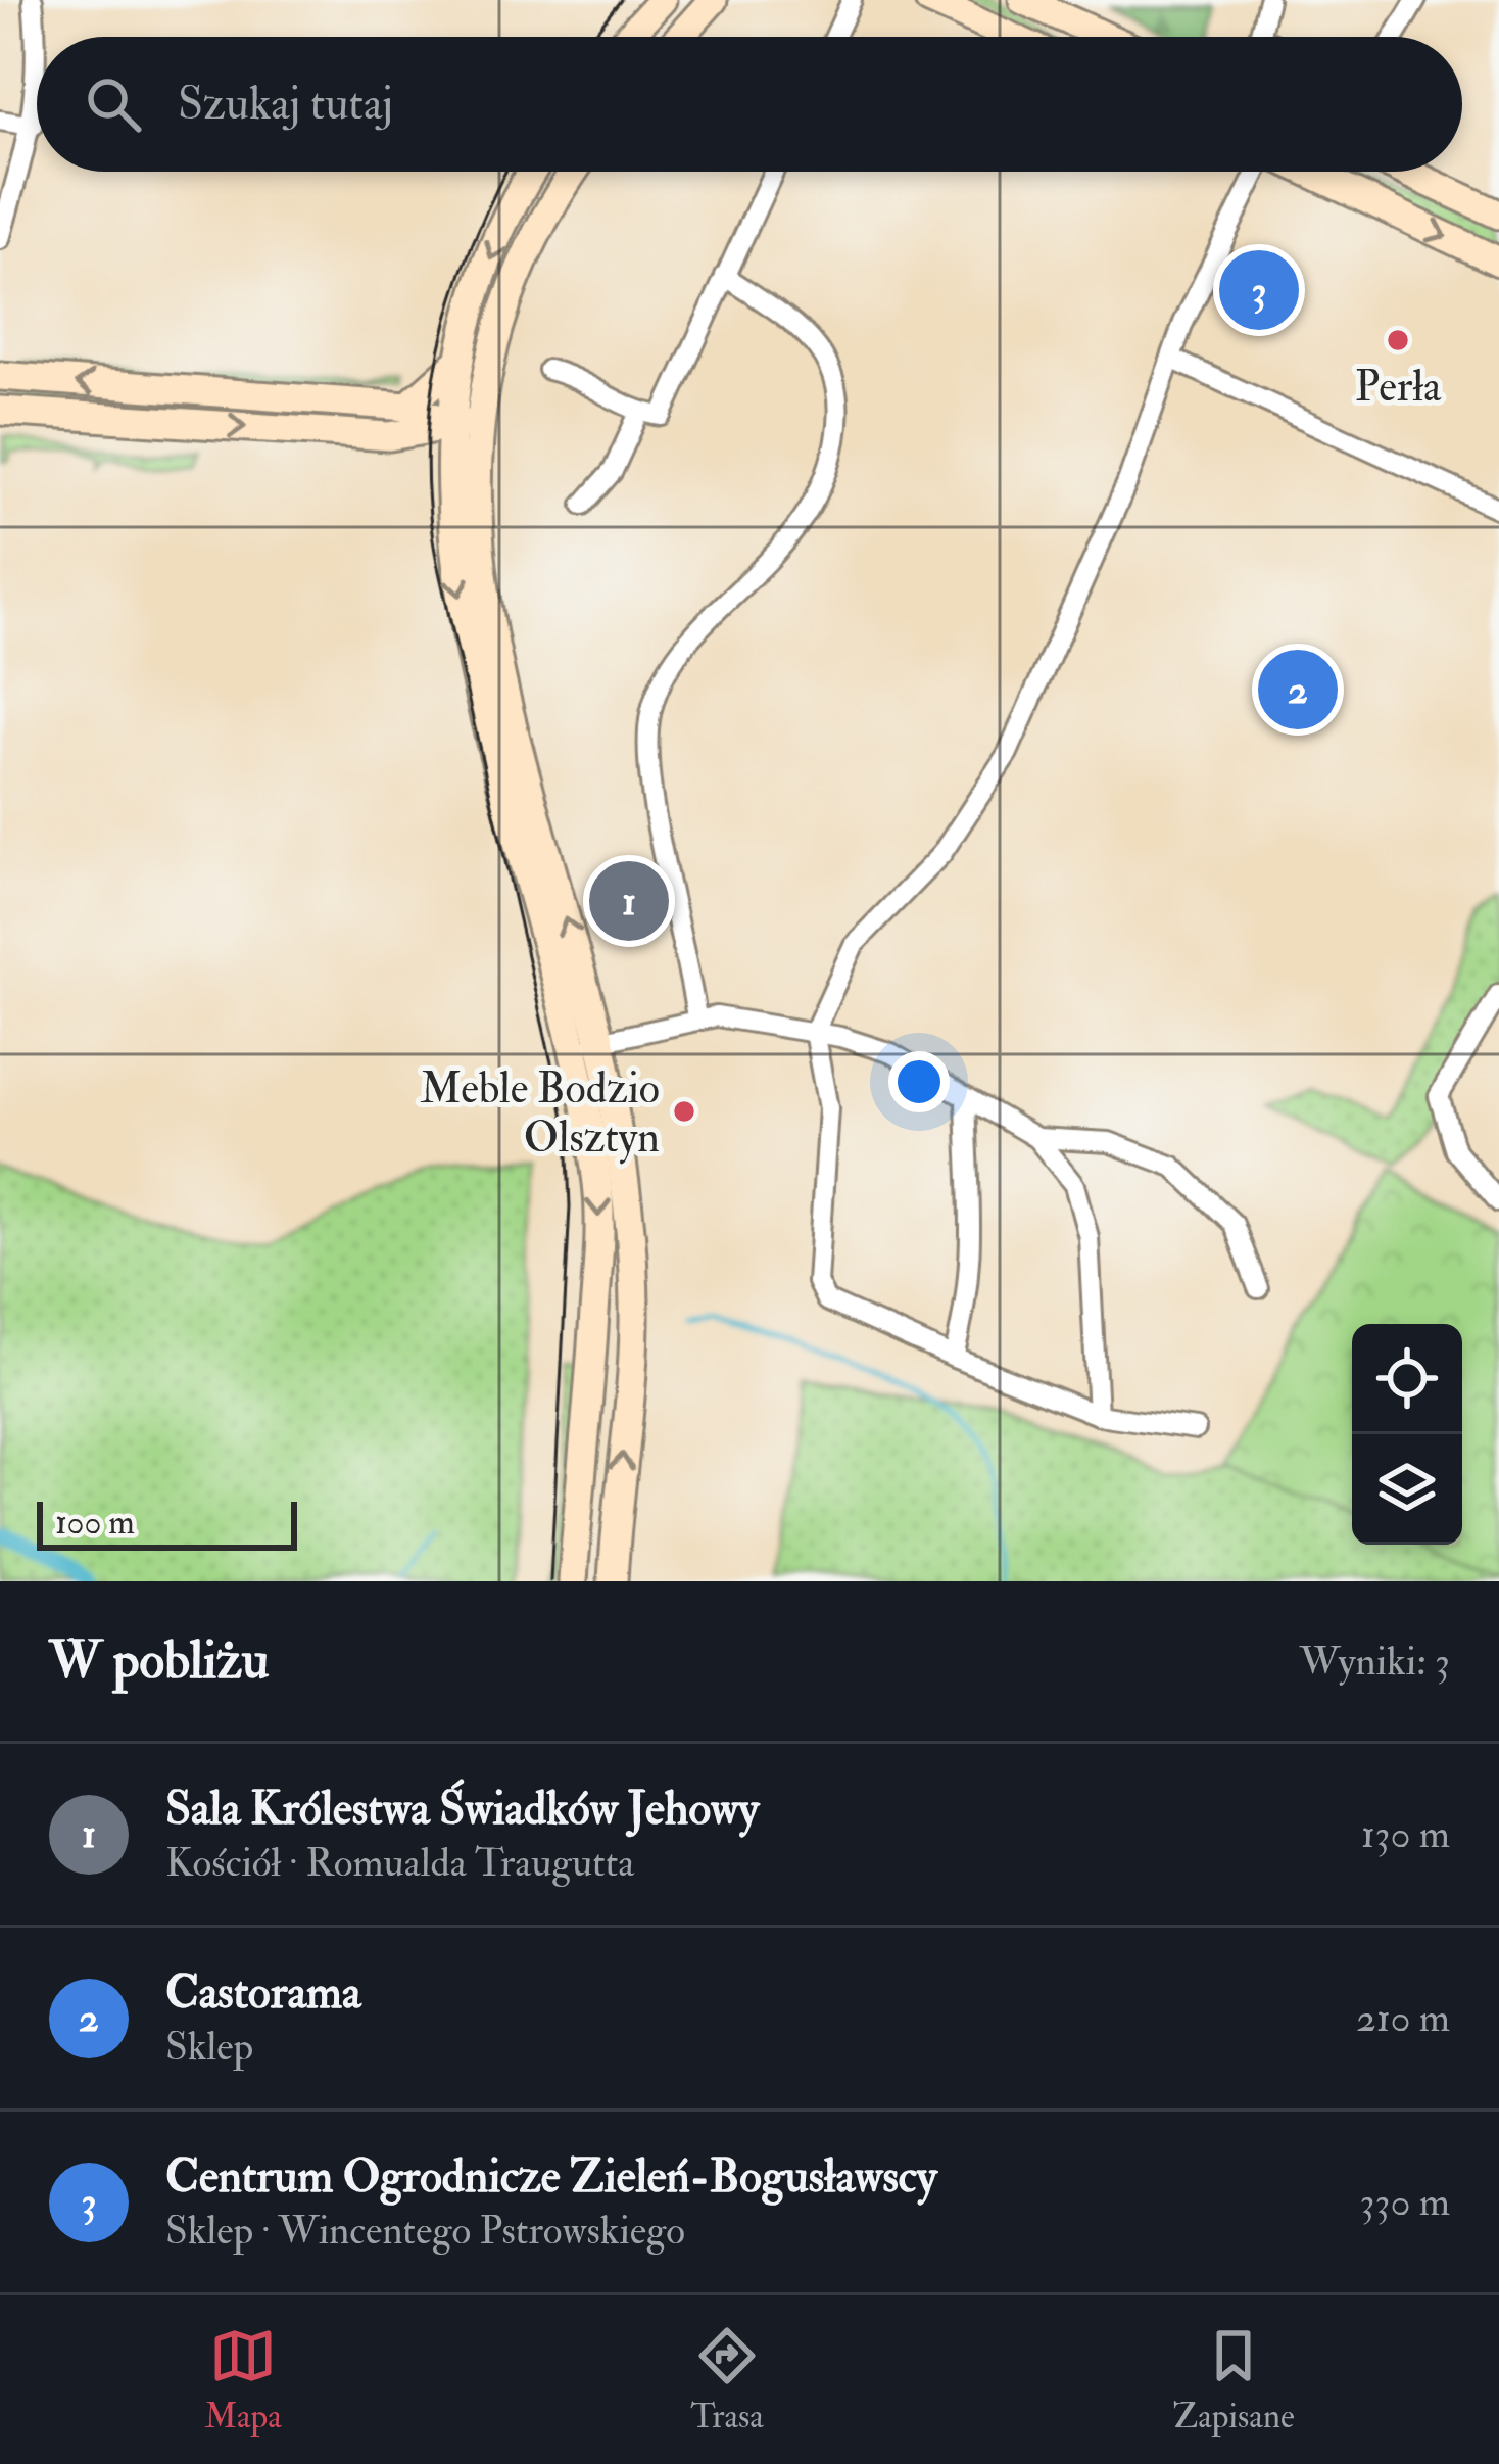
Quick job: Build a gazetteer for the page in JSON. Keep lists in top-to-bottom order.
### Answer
{
  "places": ["Perła", "Meble Bodzio Olsztyn"],
  "scale_bar": "100 m",
  "page": {
    "search": "Szukaj tutaj",
    "pins": ["3", "2", "1"],
    "scale": "100 m",
    "heading": ["W pobliżu", "Wyniki: 3"],
    "list": [
      {
        "mark": "1",
        "name": "Sala Królestwa Świadków Jehowy",
        "note": "Kościół · Romualda Traugutta",
        "value": "130 m"
      },
      {
        "mark": "2",
        "name": "Castorama",
        "note": "Sklep",
        "value": "210 m"
      },
      {
        "mark": "3",
        "name": "Centrum Ogrodnicze Zieleń-Bogusławscy",
        "note": "Sklep · Wincentego Pstrowskiego",
        "value": "330 m"
      }
    ],
    "nav": ["Mapa", "Trasa", "Zapisane"]
  }
}
